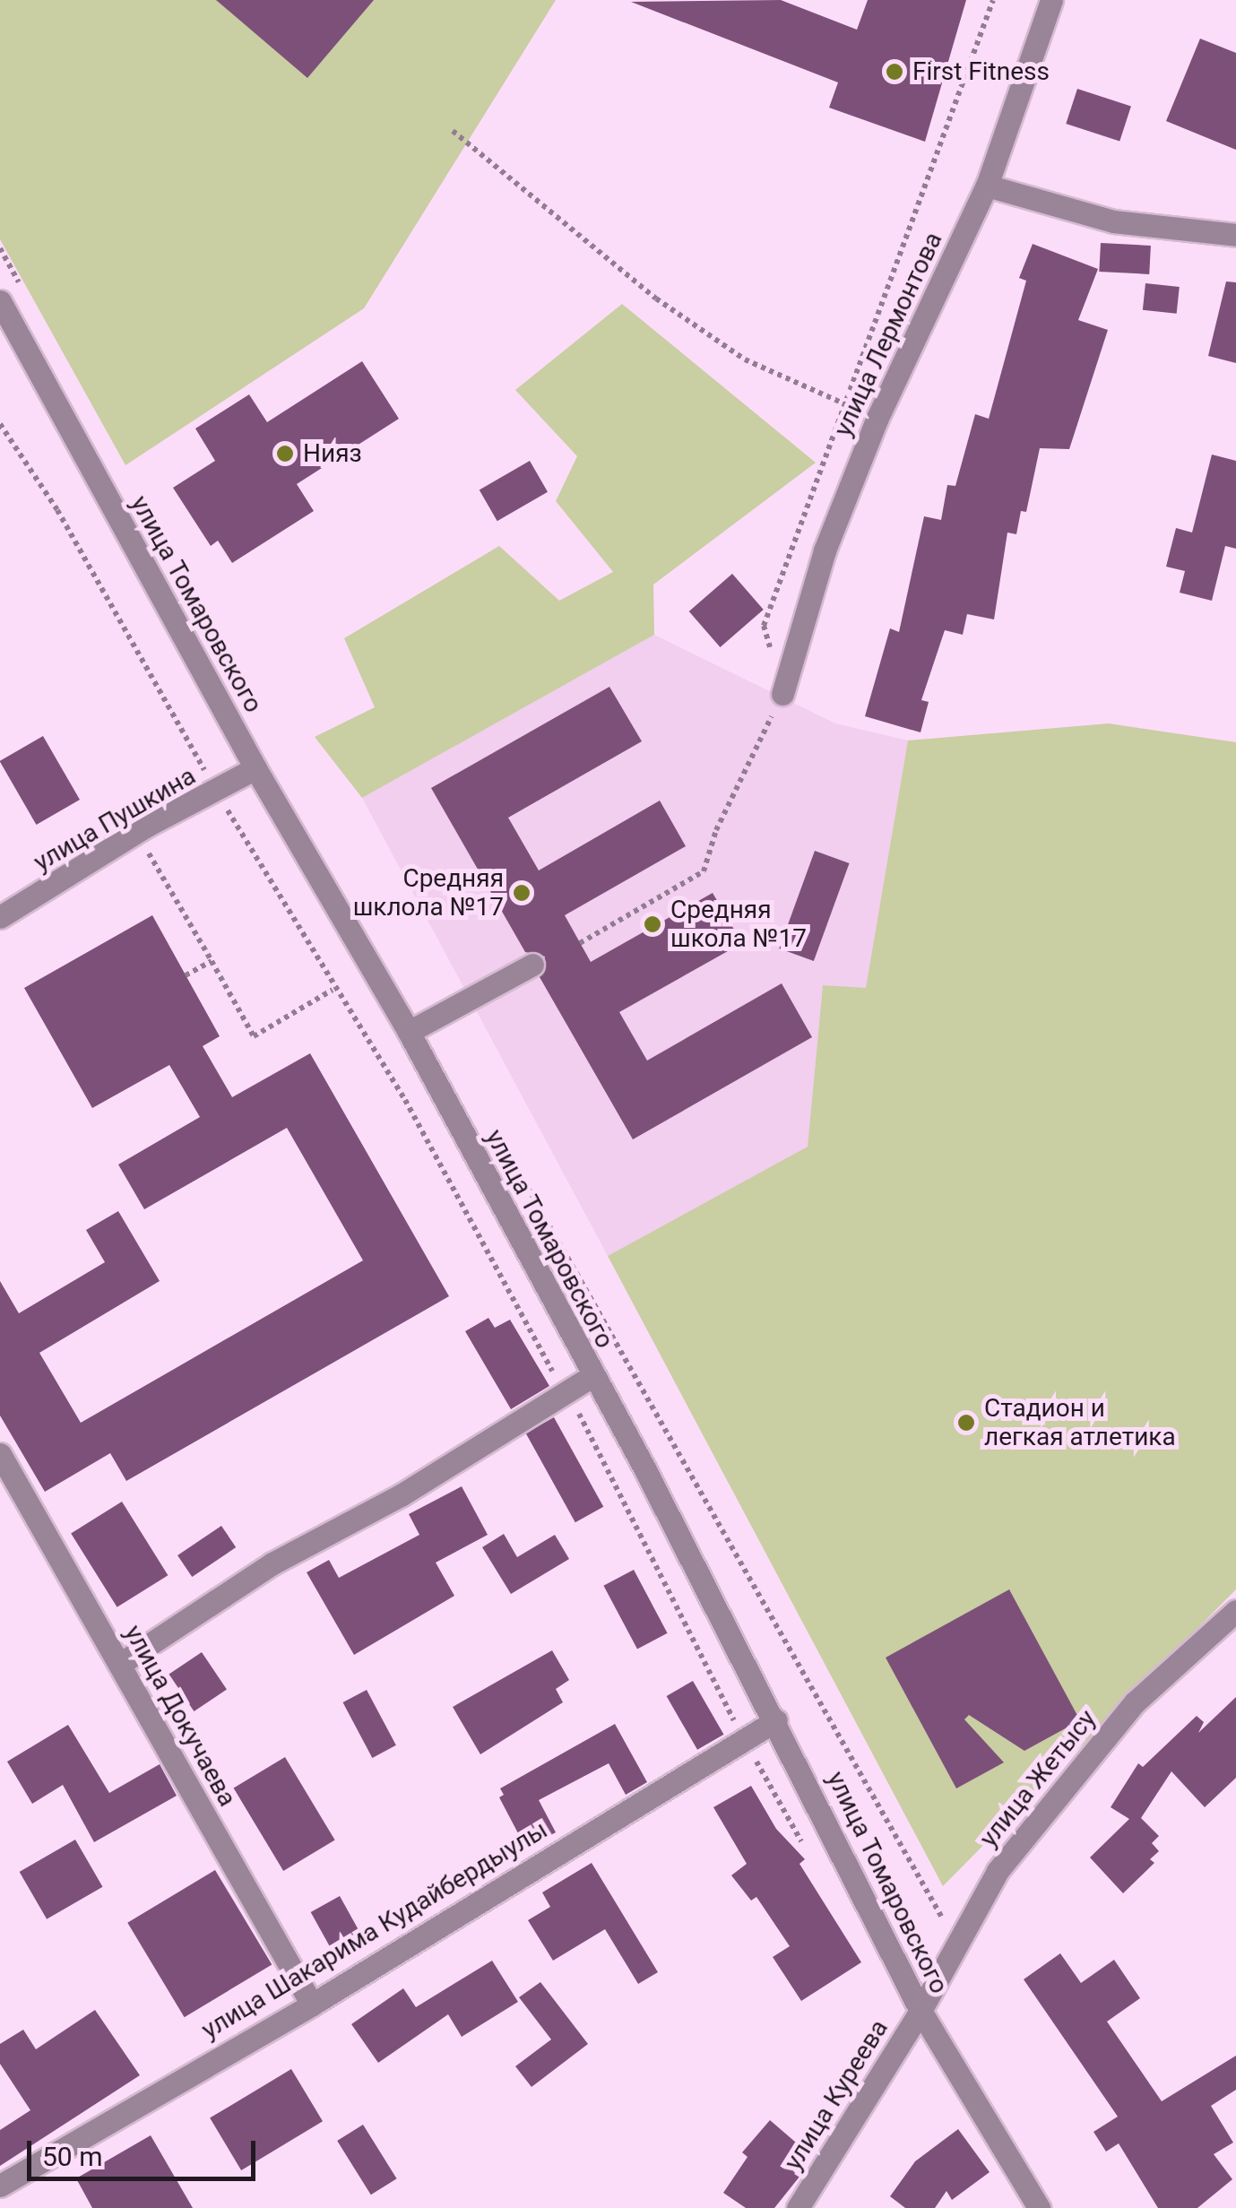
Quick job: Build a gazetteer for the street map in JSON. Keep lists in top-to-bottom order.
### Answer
{
  "streets": {
    "street": [
      "улица Лермонтова",
      "улица Томаровского",
      "улица Пушкина",
      "улица Докучаева",
      "улица Жетысу",
      "улица Шакарима Кудайбердыулы",
      "улица Куреева"
    ]
  },
  "crossings": [
    ["улица Томаровского", "улица Пушкина"],
    ["улица Томаровского", "улица Жетысу"],
    ["улица Томаровского", "улица Шакарима Кудайбердыулы"],
    ["улица Томаровского", "улица Куреева"],
    ["улица Докучаева", "улица Шакарима Кудайбердыулы"],
    ["улица Жетысу", "улица Куреева"]
  ],
  "places": [
    "First Fitness",
    "Нияз",
    "Средняя шклола №17",
    "Средняя школа №17",
    "Стадион и легкая атлетика"
  ],
  "scale_bar": "50 m"
}
